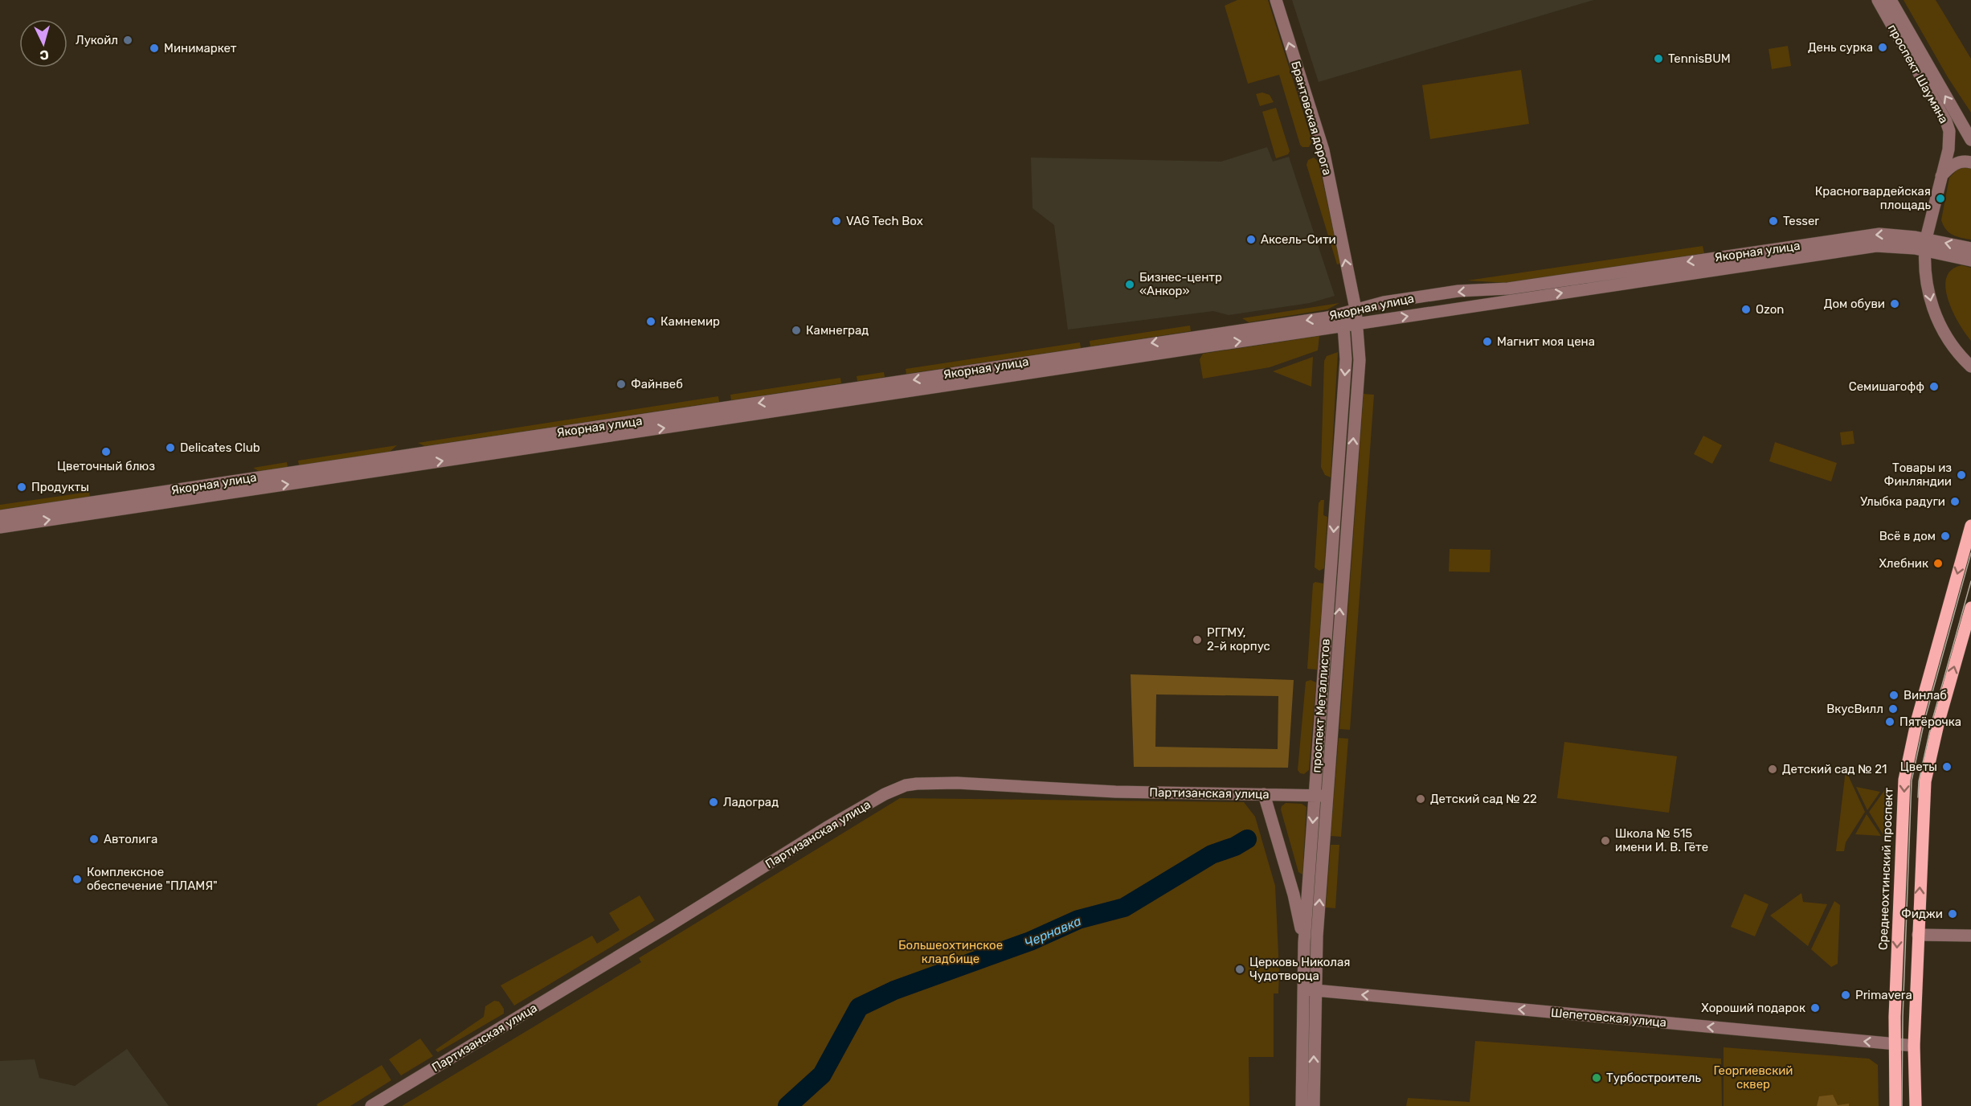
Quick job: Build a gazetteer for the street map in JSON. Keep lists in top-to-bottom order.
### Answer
{
  "streets": {
    "main road": ["Среднеохтинский проспект"],
    "street": [
      "проспект Шаумяна",
      "Брантовская дорога",
      "Якорная улица",
      "проспект Металлистов",
      "Партизанская улица",
      "Шепетовская улица"
    ]
  },
  "crossings": [
    ["Брантовская дорога", "Якорная улица"],
    ["Брантовская дорога", "проспект Металлистов"],
    ["Якорная улица", "проспект Металлистов"],
    ["проспект Металлистов", "Партизанская улица"],
    ["проспект Металлистов", "Шепетовская улица"],
    ["Среднеохтинский проспект", "Шепетовская улица"]
  ],
  "one_way": ["Брантовская дорога", "Шепетовская улица"],
  "water": ["Чернавка"],
  "parks": ["Большеохтинское кладбище", "Георгиевский сквер"],
  "places": [
    "Лукойл",
    "День сурка",
    "Минимаркет",
    "TennisBUM",
    "Красногвардейская площадь",
    "VAG Tech Box",
    "Tesser",
    "Аксель-Сити",
    "Бизнес-центр «Анкор»",
    "Дом обуви",
    "Ozon",
    "Камнемир",
    "Камнеград",
    "Магнит моя цена",
    "Файнвеб",
    "Семишагофф",
    "Delicates Club",
    "Цветочный блюз",
    "Товары из Финляндии",
    "Продукты",
    "Улыбка радуги",
    "Всё в дом",
    "Хлебник",
    "РГГМУ, 2-й корпус",
    "Винлаб",
    "ВкусВилл",
    "Пятёрочка",
    "Цветы",
    "Детский сад № 21",
    "Детский сад № 22",
    "Ладоград",
    "Автолига",
    "Школа № 515 имени И. В. Гёте",
    "Комплексное обеспечение \"ПЛАМЯ\"",
    "Фиджи",
    "Церковь Николая Чудотворца",
    "Primavera",
    "Хороший подарок",
    "Турбостроитель"
  ],
  "north": "bottom"
}
